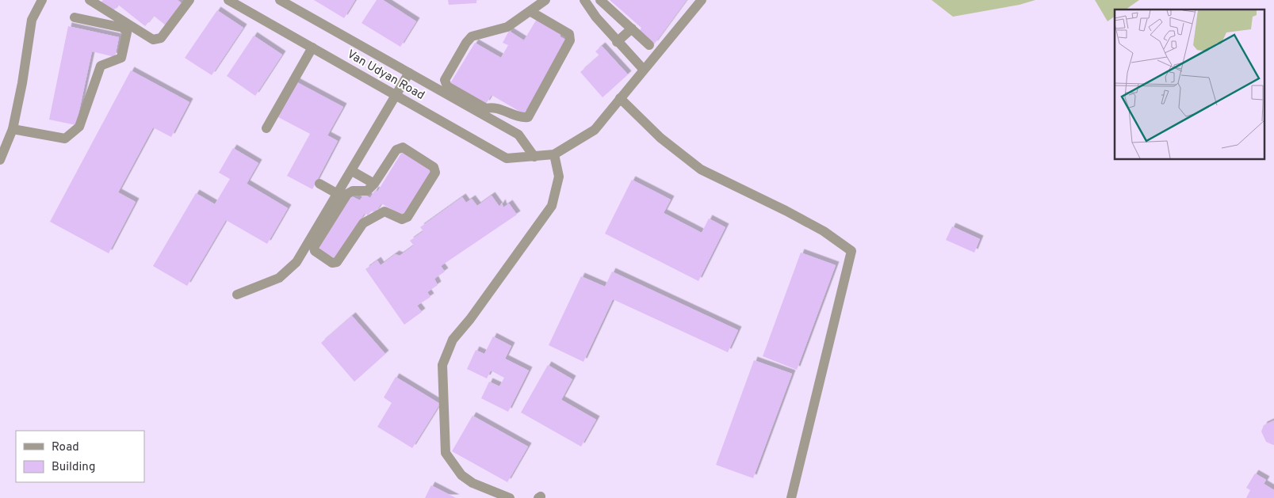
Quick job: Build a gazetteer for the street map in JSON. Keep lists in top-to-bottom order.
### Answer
{
  "streets": {
    "street": ["Van Udyan Road"]
  },
  "legend": ["Road", "Building"]
}
